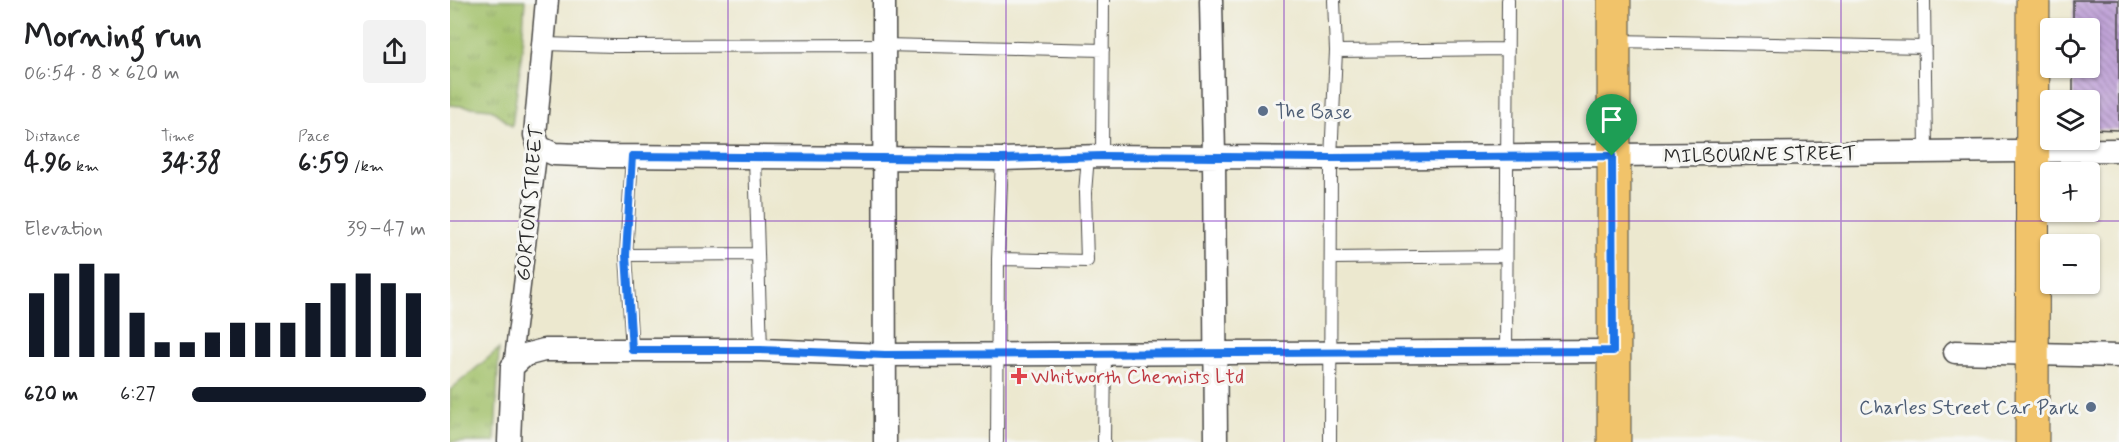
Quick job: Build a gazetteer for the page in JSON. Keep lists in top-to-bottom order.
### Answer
{
  "streets": {
    "street": ["MILBOURNE STREET", "GORTON STREET"]
  },
  "crossings": [
    ["MILBOURNE STREET", "GORTON STREET"]
  ],
  "places": {
    "other": ["The Base", "Charles Street Car Park"],
    "health": ["Whitworth Chemists Ltd"]
  },
  "page": {
    "heading": ["Morning run", "06:54 · 8 × 620 m"],
    "map_buttons": ["+", "−"],
    "stats": [
      ["Distance", "4.96 km"],
      ["Time", "34:38"],
      ["Pace", "6:59 /km"]
    ],
    "chart": ["Elevation", "39–47 m"],
    "list": [
      {
        "name": "620 m",
        "note": "6:27"
      }
    ]
  }
}
